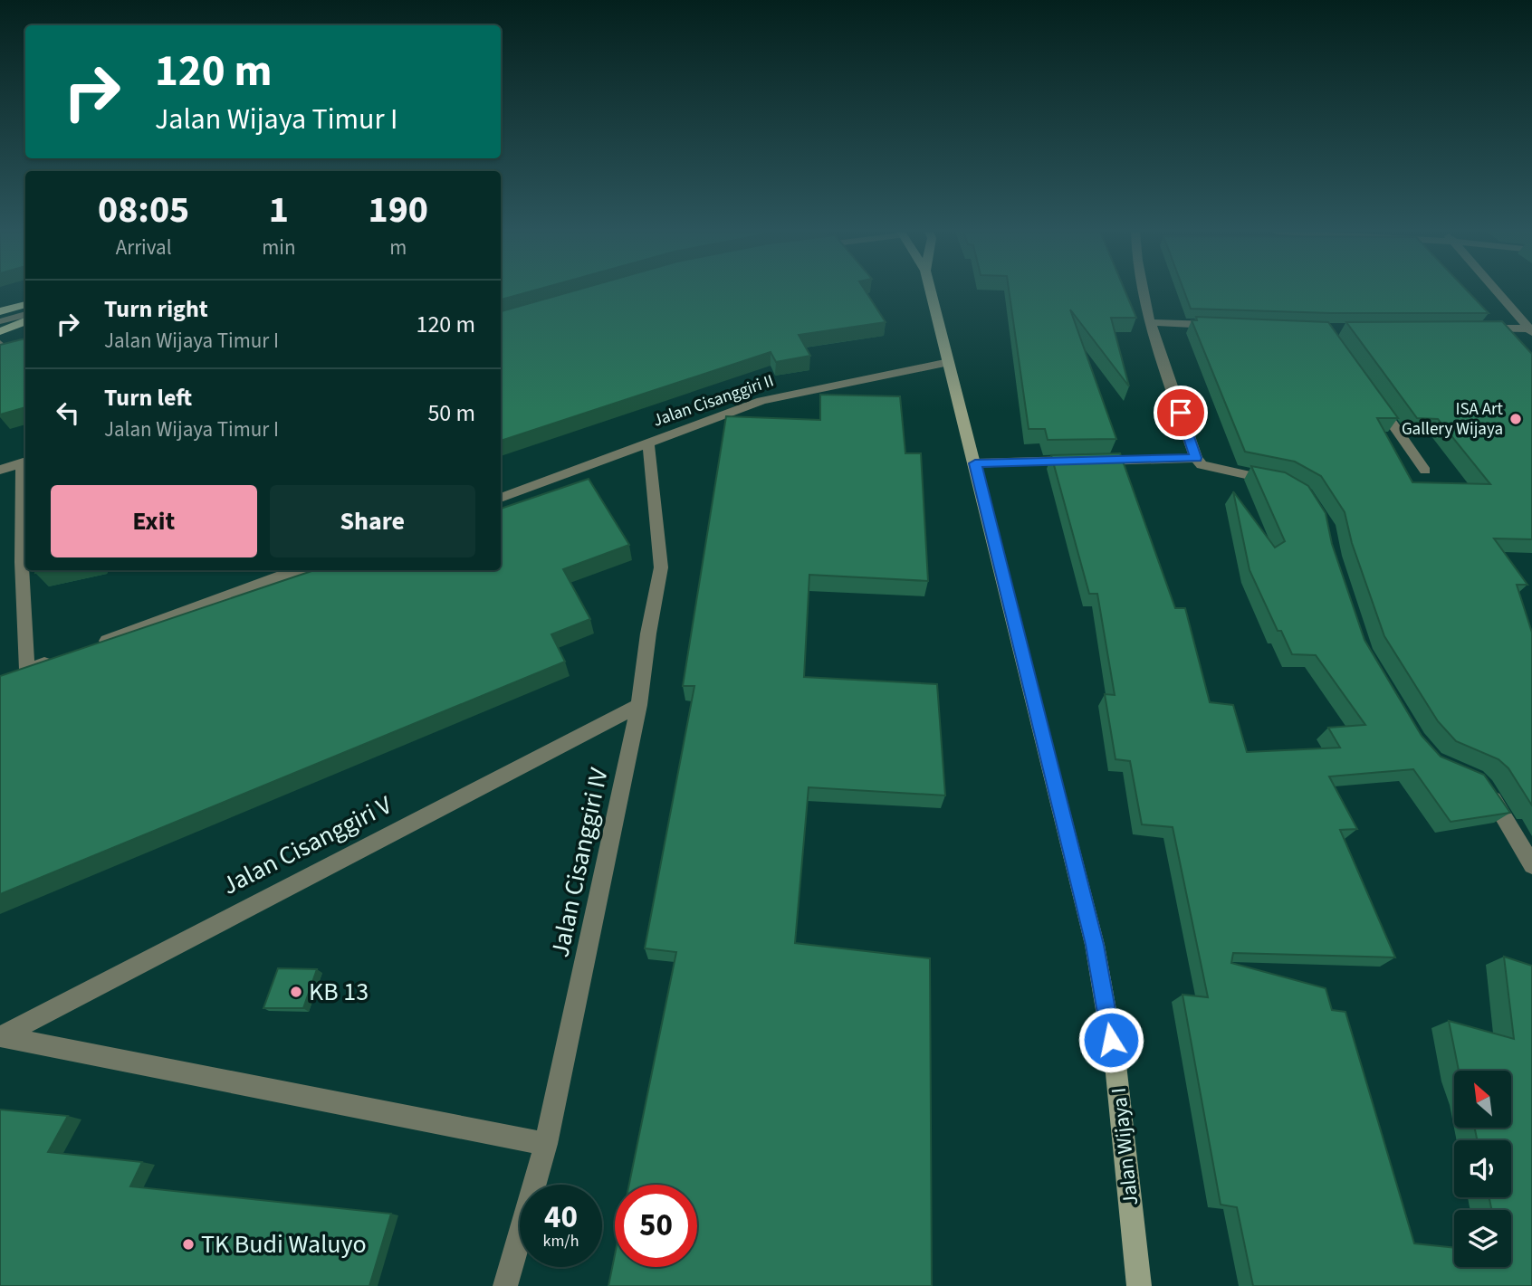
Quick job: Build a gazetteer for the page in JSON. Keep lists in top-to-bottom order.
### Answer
{
  "streets": {
    "main road": ["Jalan Wijaya I"],
    "street": ["Jalan Cisanggiri II", "Jalan Cisanggiri V", "Jalan Cisanggiri IV"]
  },
  "crossings": [
    ["Jalan Cisanggiri II", "Jalan Cisanggiri IV"],
    ["Jalan Cisanggiri II", "Jalan Wijaya I"],
    ["Jalan Cisanggiri V", "Jalan Cisanggiri IV"]
  ],
  "places": ["ISA Art Gallery Wijaya", "KB 13", "TK Budi Waluyo"],
  "north": "top left",
  "page": {
    "turn": ["120 m", "Jalan Wijaya Timur I"],
    "eta": [
      "08:05",
      "Arrival",
      "1",
      "min",
      "190",
      "m"
    ],
    "list": [
      {
        "name": "Turn right",
        "note": "Jalan Wijaya Timur I",
        "value": "120 m"
      },
      {
        "name": "Turn left",
        "note": "Jalan Wijaya Timur I",
        "value": "50 m"
      }
    ],
    "buttons": ["Exit", "Share"],
    "speed": "40 km/h",
    "limit": "50"
  }
}
